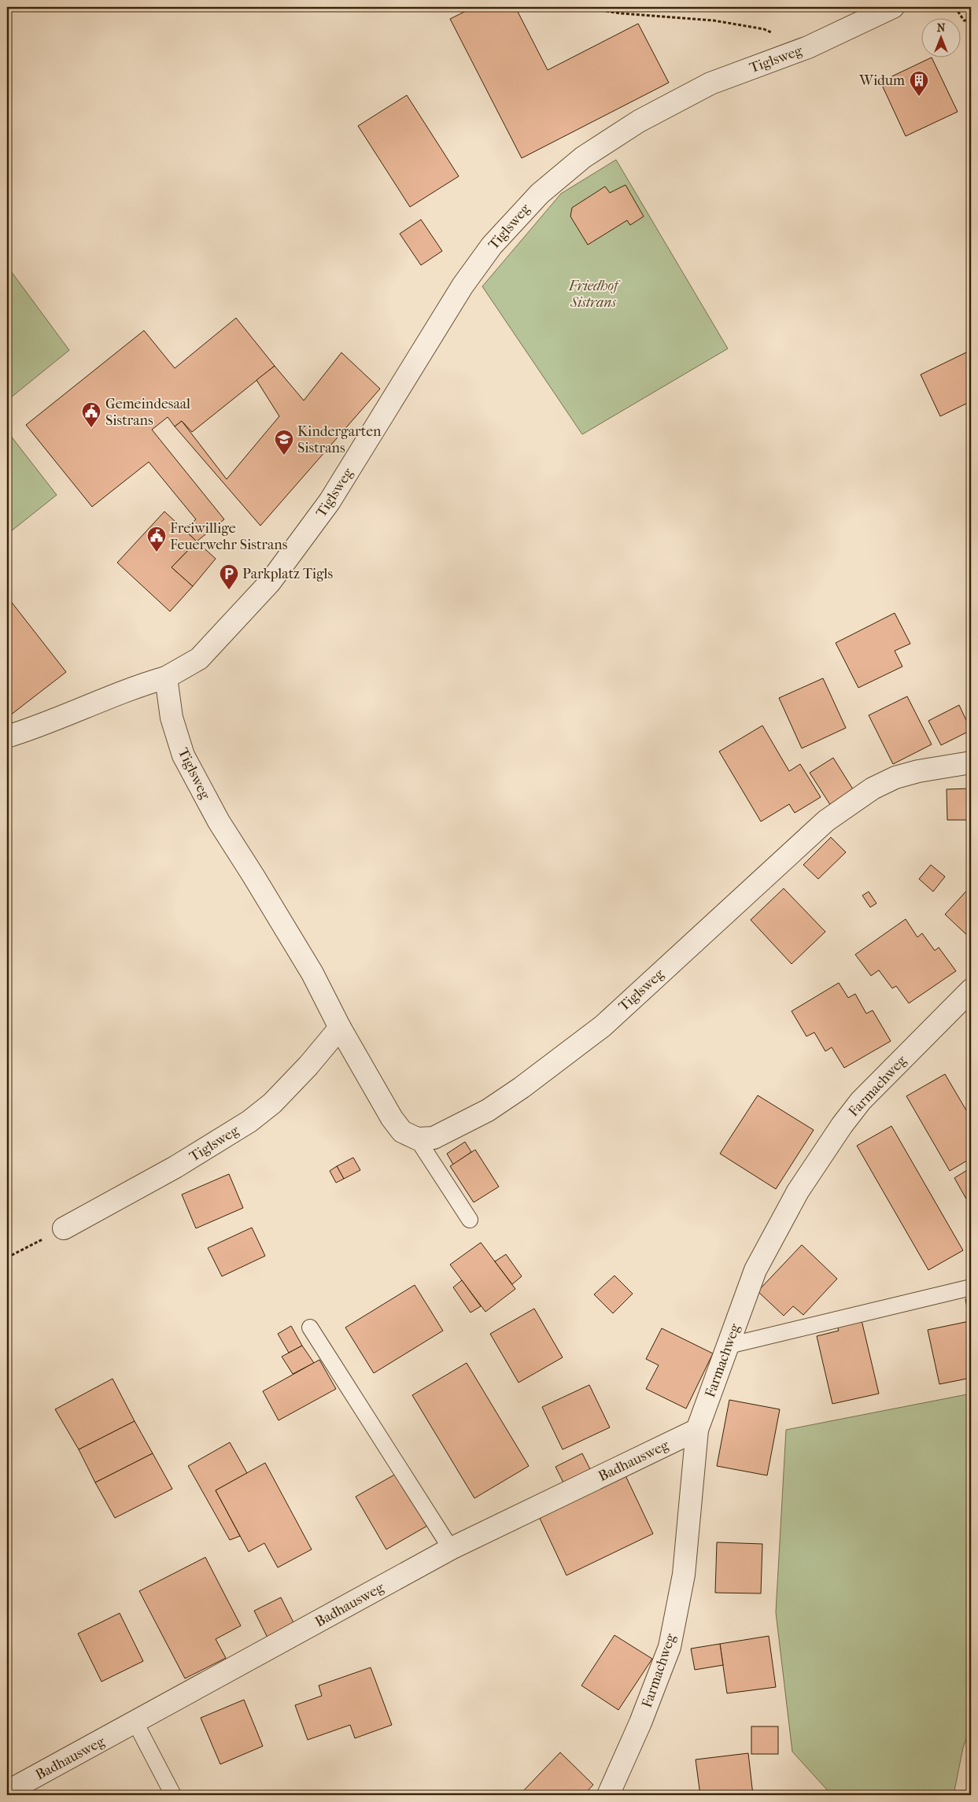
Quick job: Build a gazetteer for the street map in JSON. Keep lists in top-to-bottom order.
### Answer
{
  "streets": {
    "street": ["Tiglsweg", "Farmachweg", "Badhausweg"]
  },
  "crossings": [
    ["Farmachweg", "Badhausweg"]
  ],
  "parks": ["Friedhof Sistrans"],
  "places": {
    "building": ["Widum"],
    "public building": ["Gemeindesaal Sistrans", "Freiwillige Feuerwehr Sistrans"],
    "school or university": ["Kindergarten Sistrans"],
    "parking": ["Parkplatz Tigls"]
  },
  "north": "top"
}
